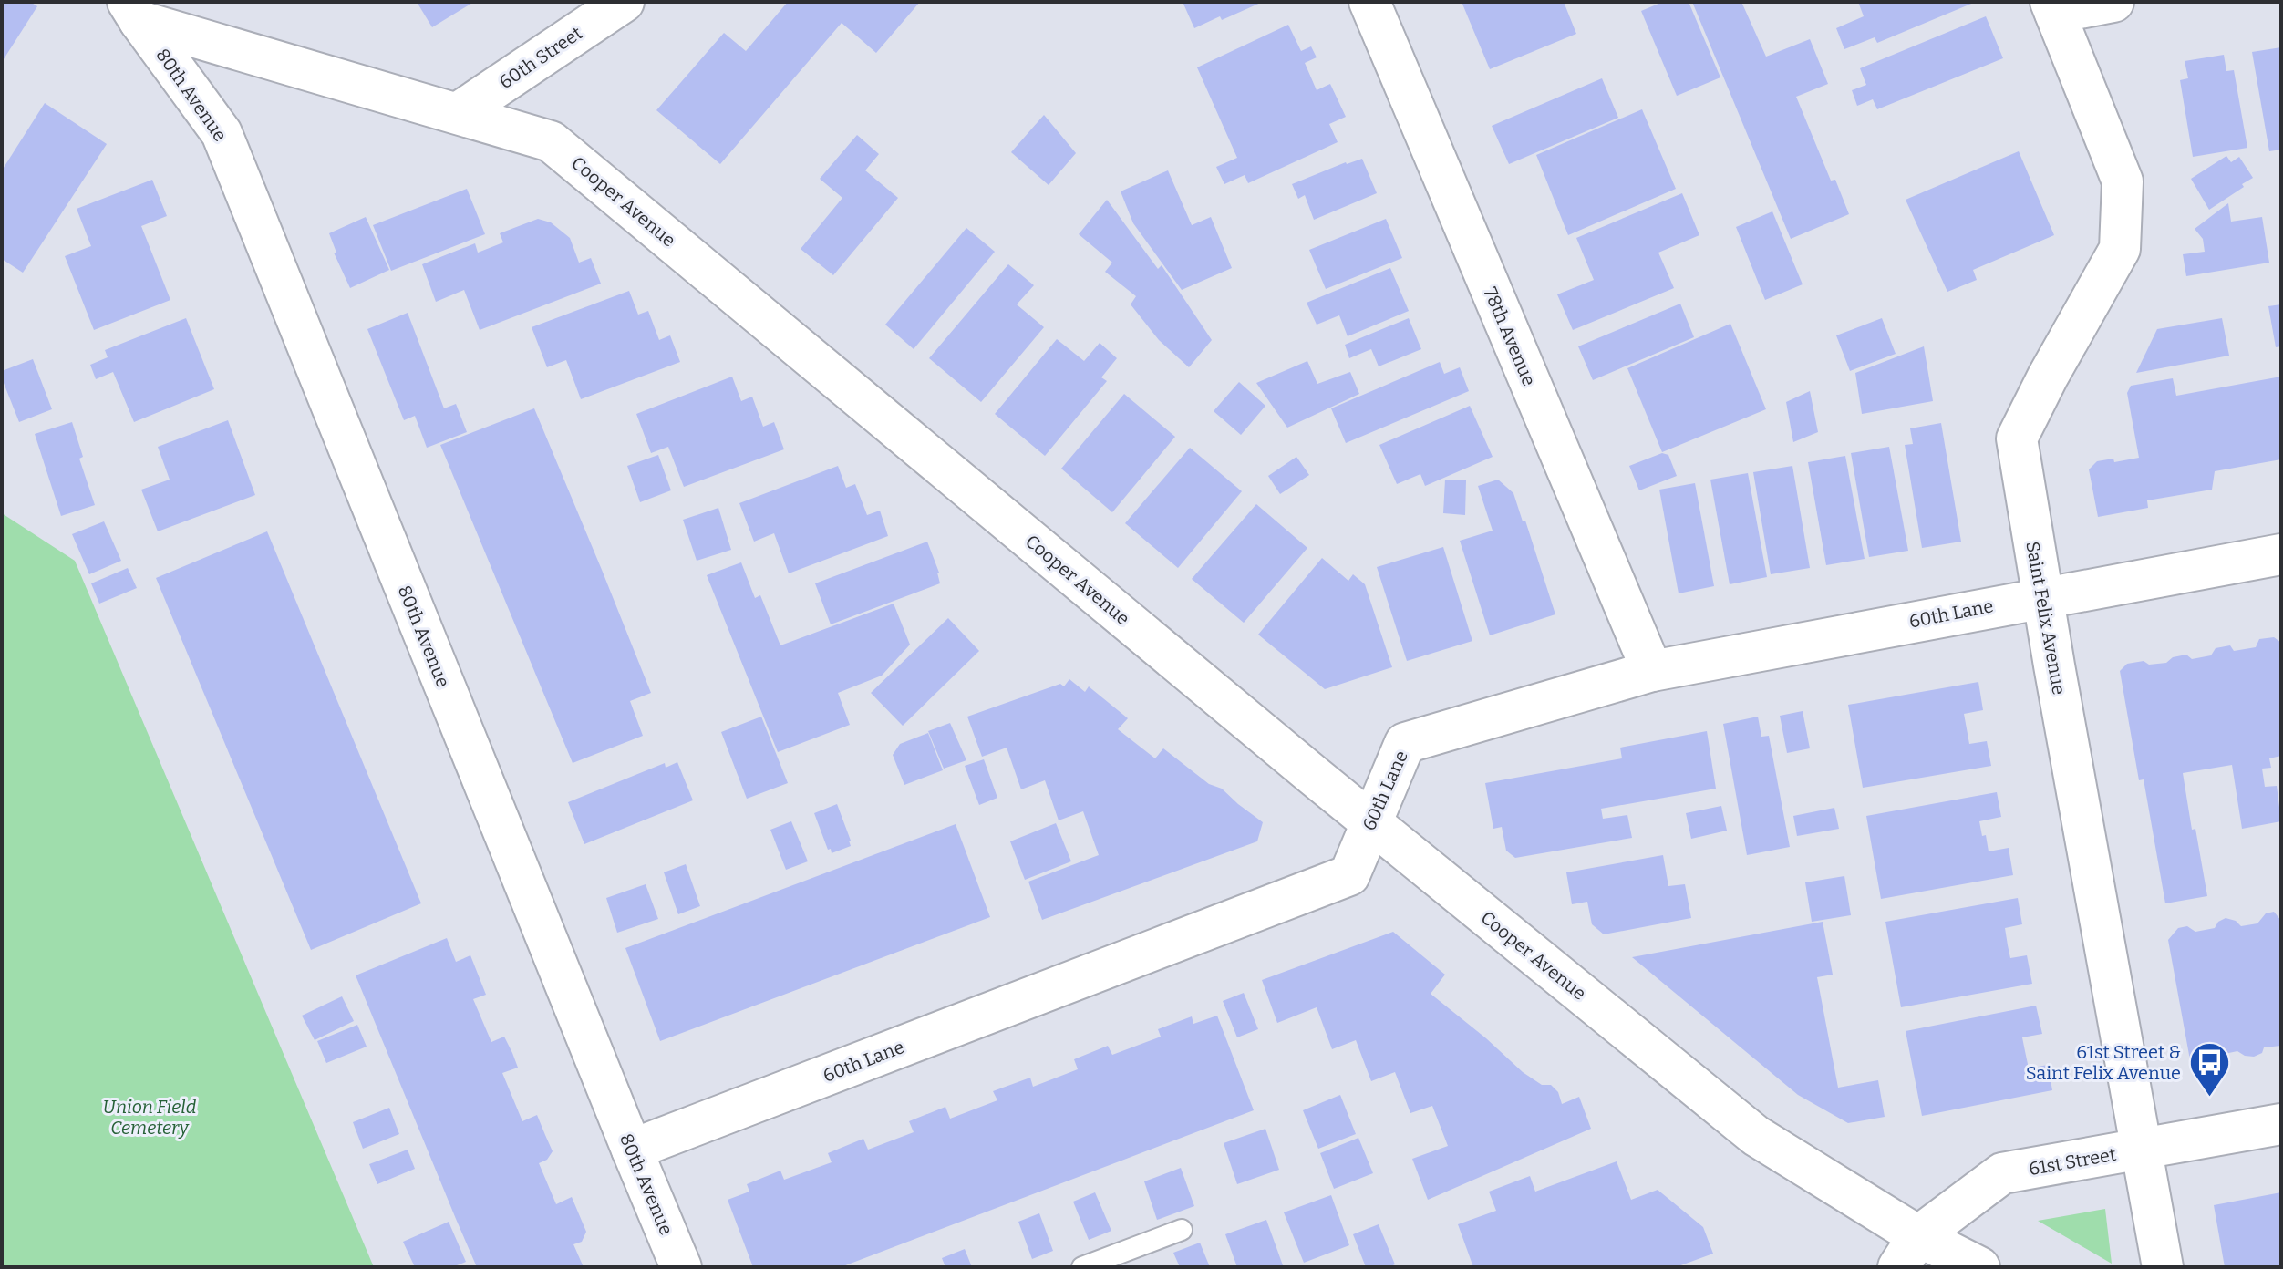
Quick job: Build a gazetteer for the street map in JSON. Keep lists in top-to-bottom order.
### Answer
{
  "streets": {
    "street": [
      "60th Street",
      "80th Avenue",
      "Cooper Avenue",
      "78th Avenue",
      "60th Lane",
      "Saint Felix Avenue",
      "61st Street"
    ]
  },
  "crossings": [
    ["60th Street", "Cooper Avenue"],
    ["80th Avenue", "Cooper Avenue"],
    ["80th Avenue", "60th Lane"],
    ["Cooper Avenue", "60th Lane"],
    ["Cooper Avenue", "61st Street"],
    ["78th Avenue", "60th Lane"],
    ["60th Lane", "Saint Felix Avenue"],
    ["Saint Felix Avenue", "61st Street"]
  ],
  "parks": ["Union Field Cemetery"],
  "places": {
    "bus stop": ["61st Street & Saint Felix Avenue"]
  }
}
